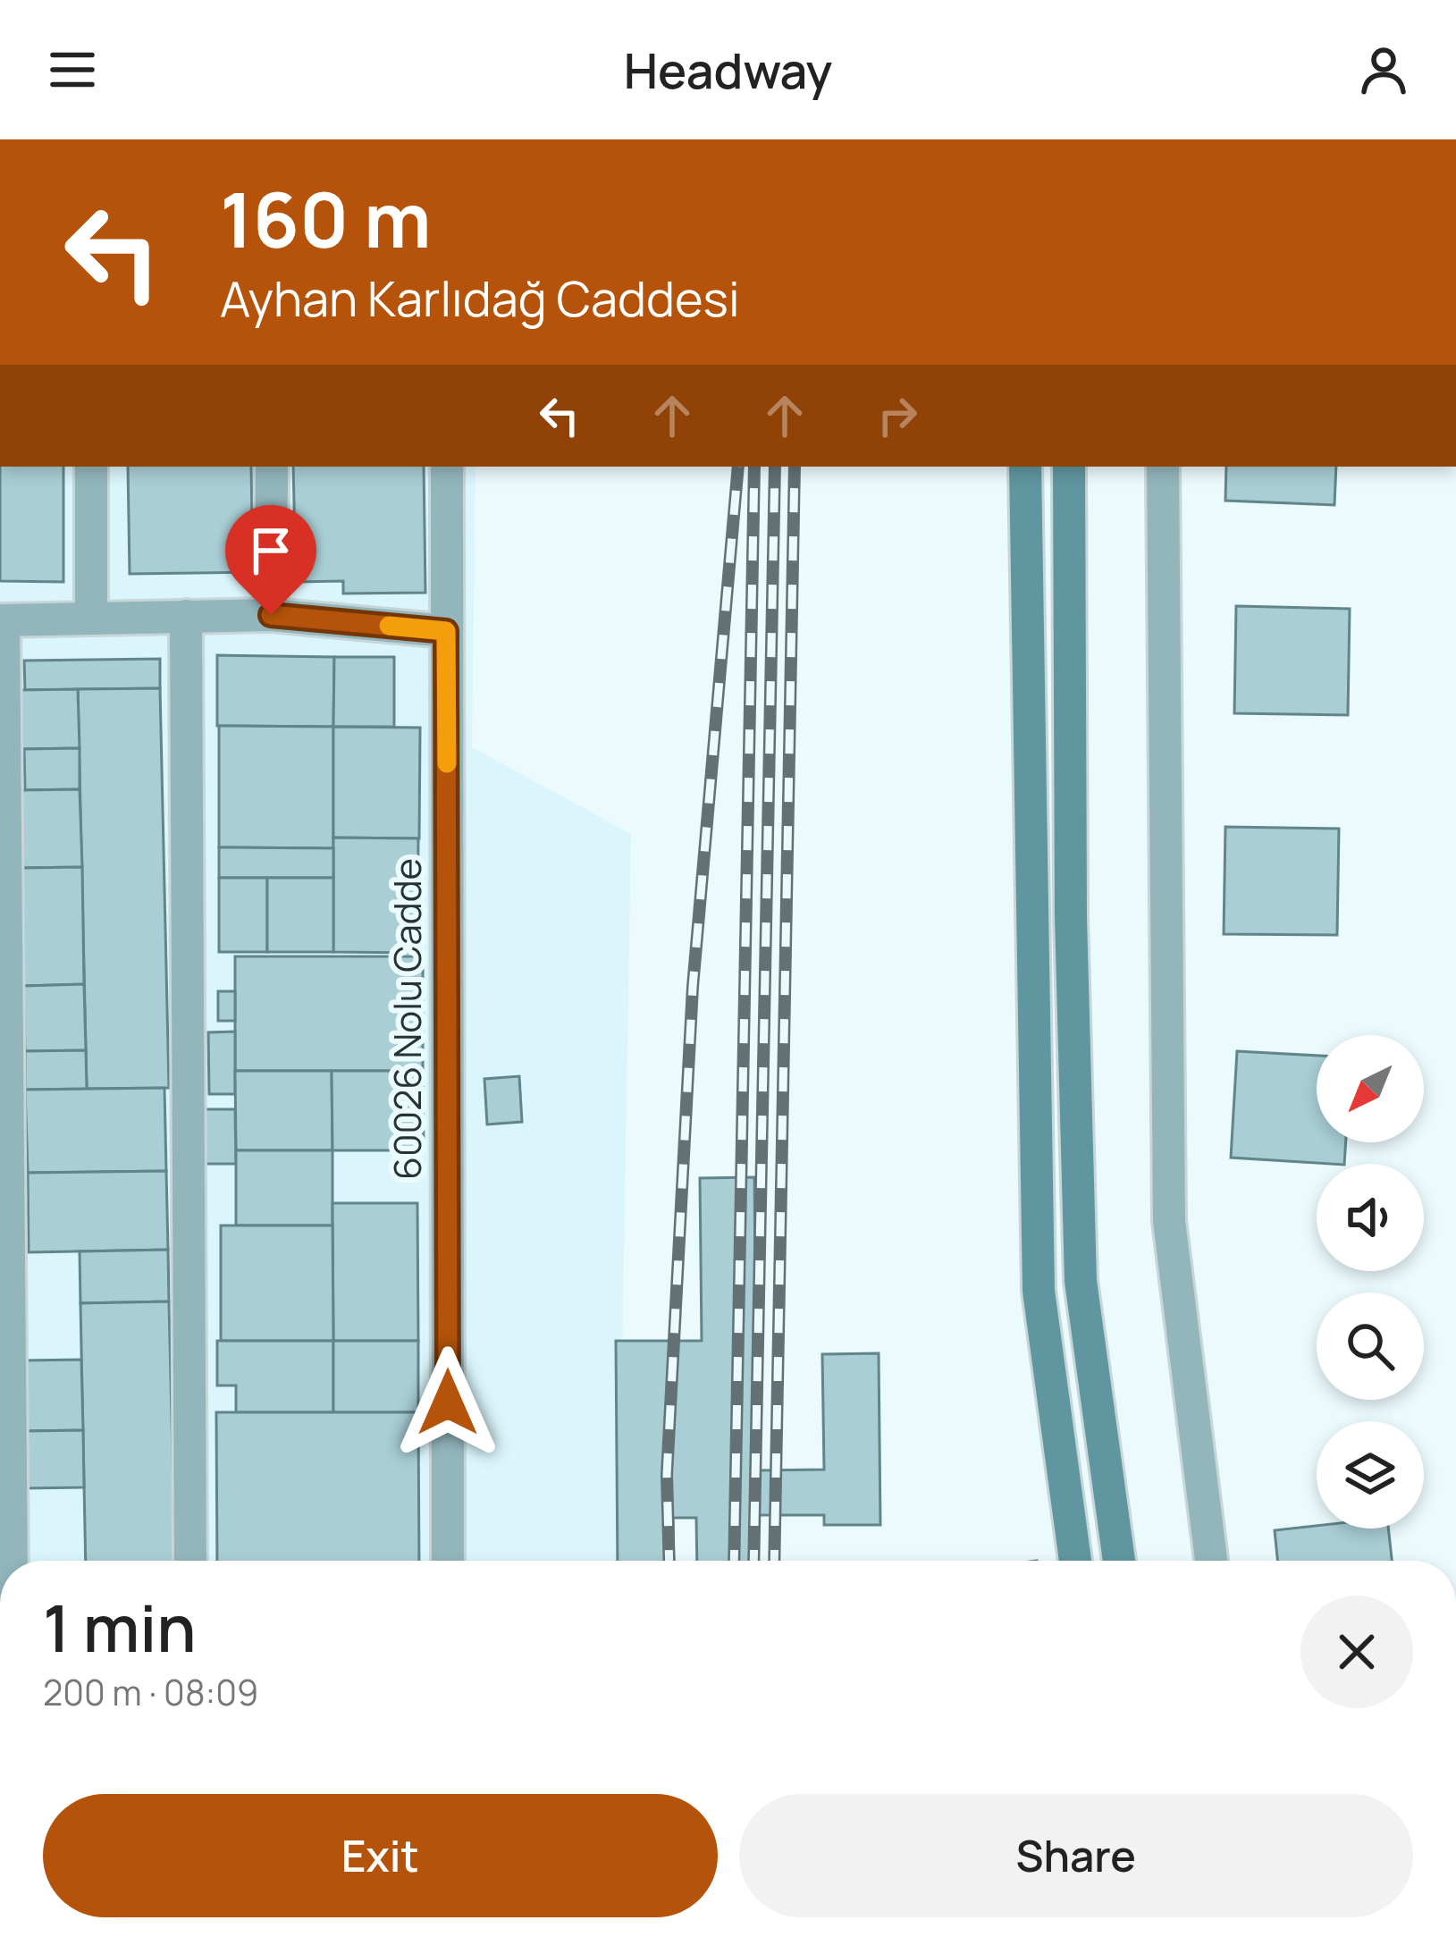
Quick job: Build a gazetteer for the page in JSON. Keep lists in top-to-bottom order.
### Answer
{
  "streets": {
    "street": ["60026 Nolu Cadde"]
  },
  "north": "bottom left",
  "page": {
    "header": "Headway",
    "turn": ["160 m", "Ayhan Karlıdağ Caddesi"],
    "heading": ["1 min", "200 m · 08:09"],
    "buttons": ["Exit", "Share"]
  }
}
